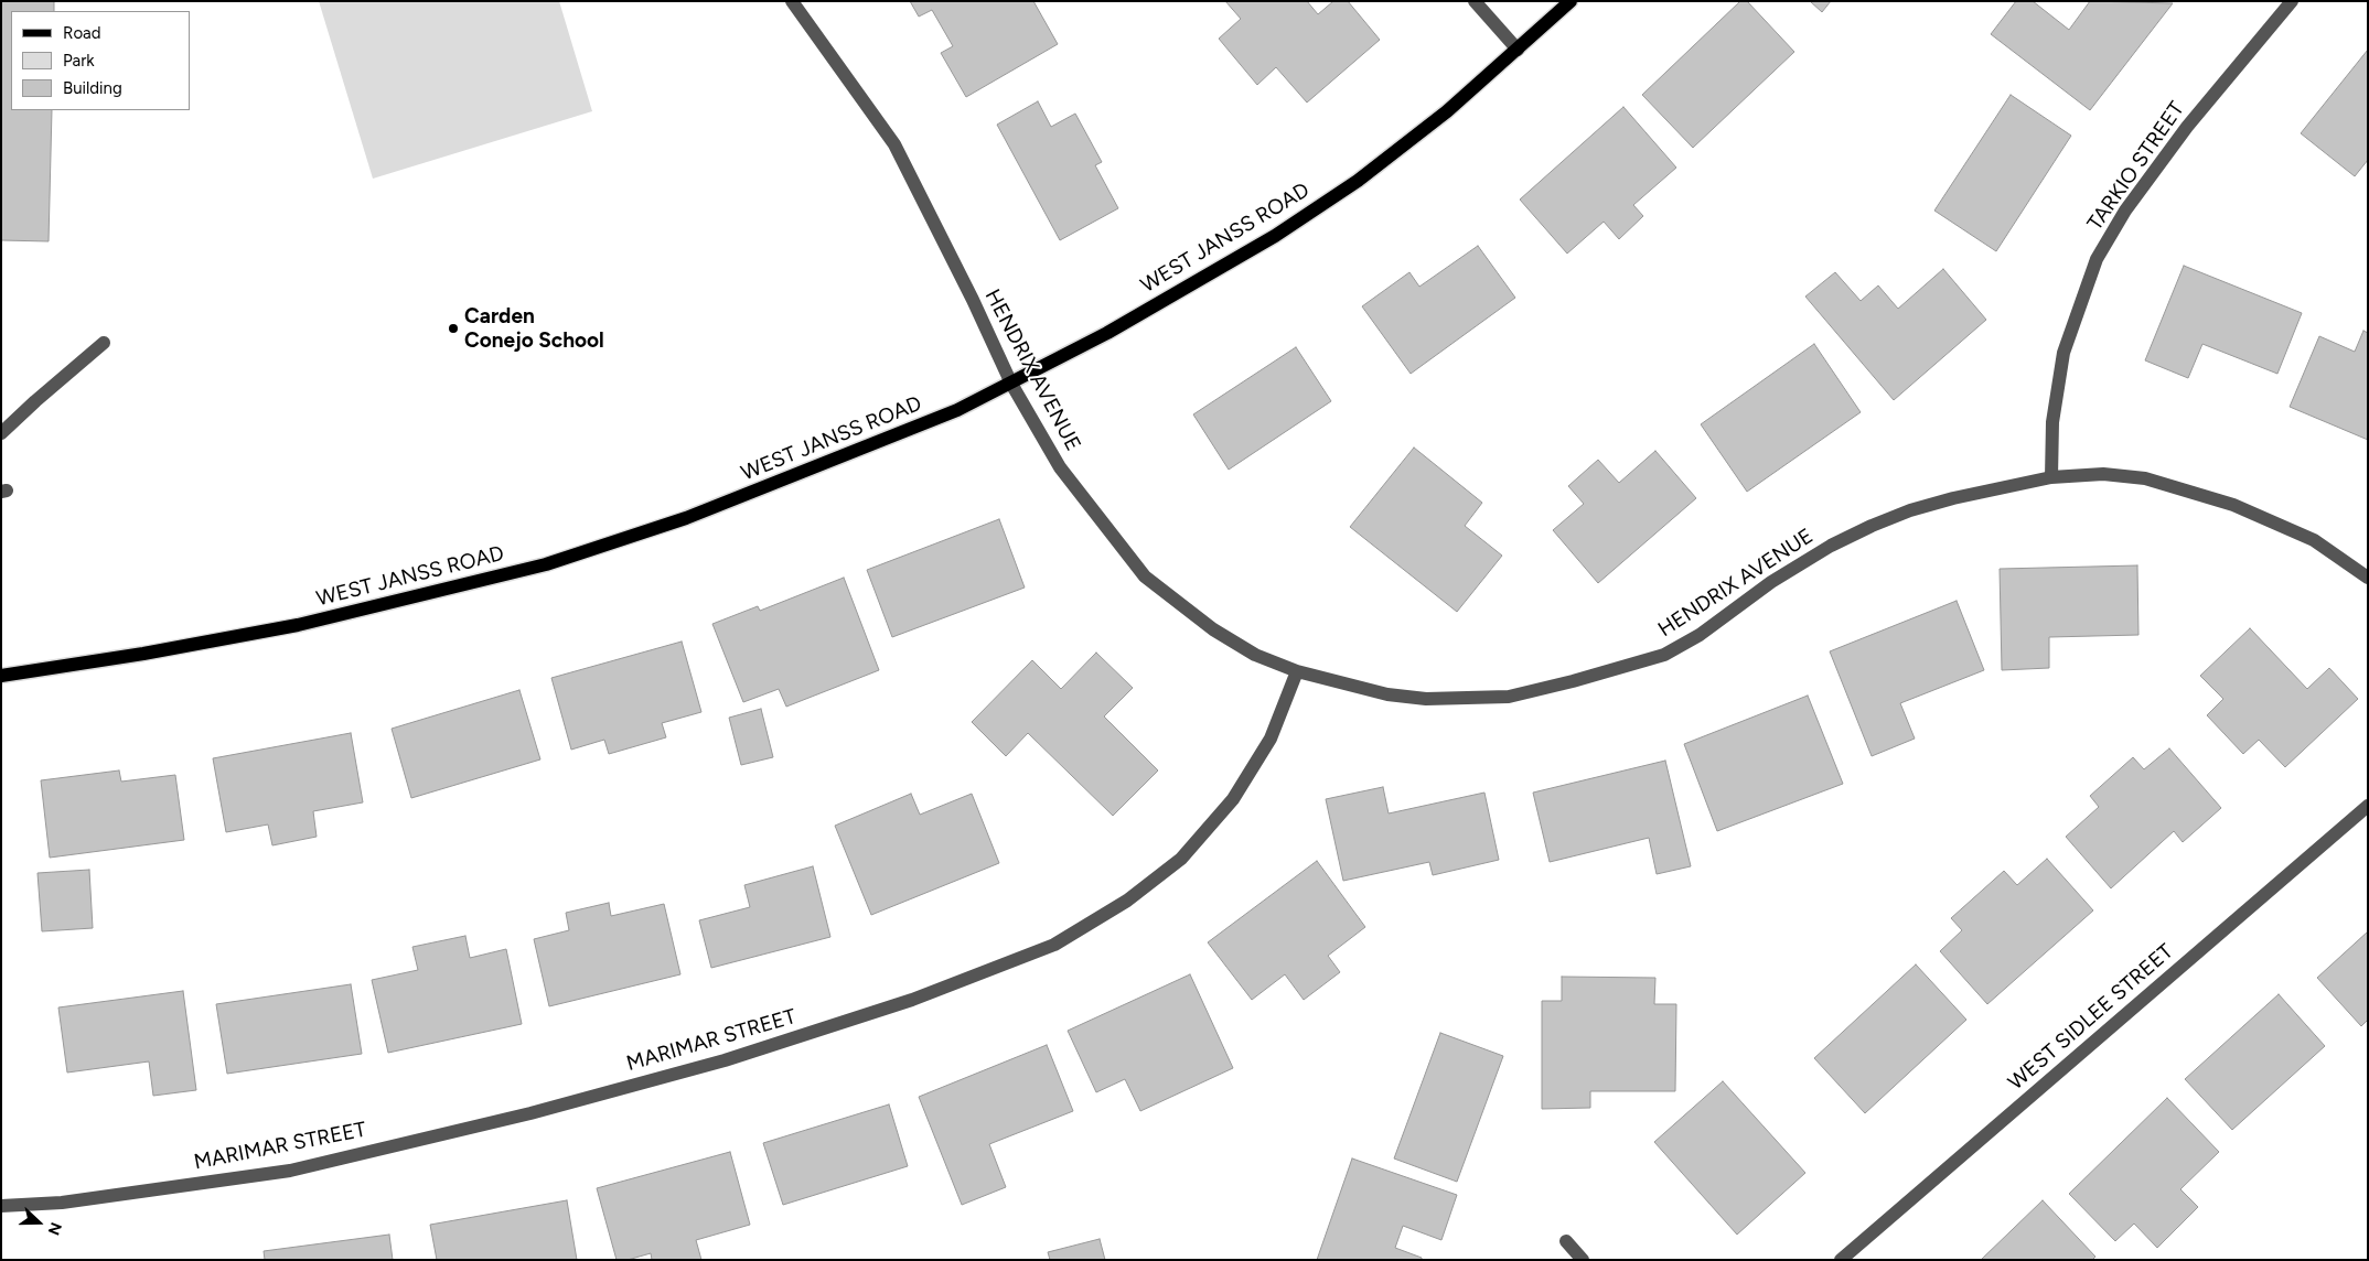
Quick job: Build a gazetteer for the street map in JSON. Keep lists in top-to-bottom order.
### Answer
{
  "streets": {
    "main road": ["WEST JANSS ROAD"],
    "street": [
      "TARKIO STREET",
      "HENDRIX AVENUE",
      "WEST SIDLEE STREET",
      "MARIMAR STREET"
    ]
  },
  "crossings": [
    ["TARKIO STREET", "HENDRIX AVENUE"],
    ["WEST JANSS ROAD", "HENDRIX AVENUE"],
    ["HENDRIX AVENUE", "MARIMAR STREET"]
  ],
  "places": ["Carden Conejo School"],
  "legend": ["Road", "Park", "Building"],
  "north": "right"
}
